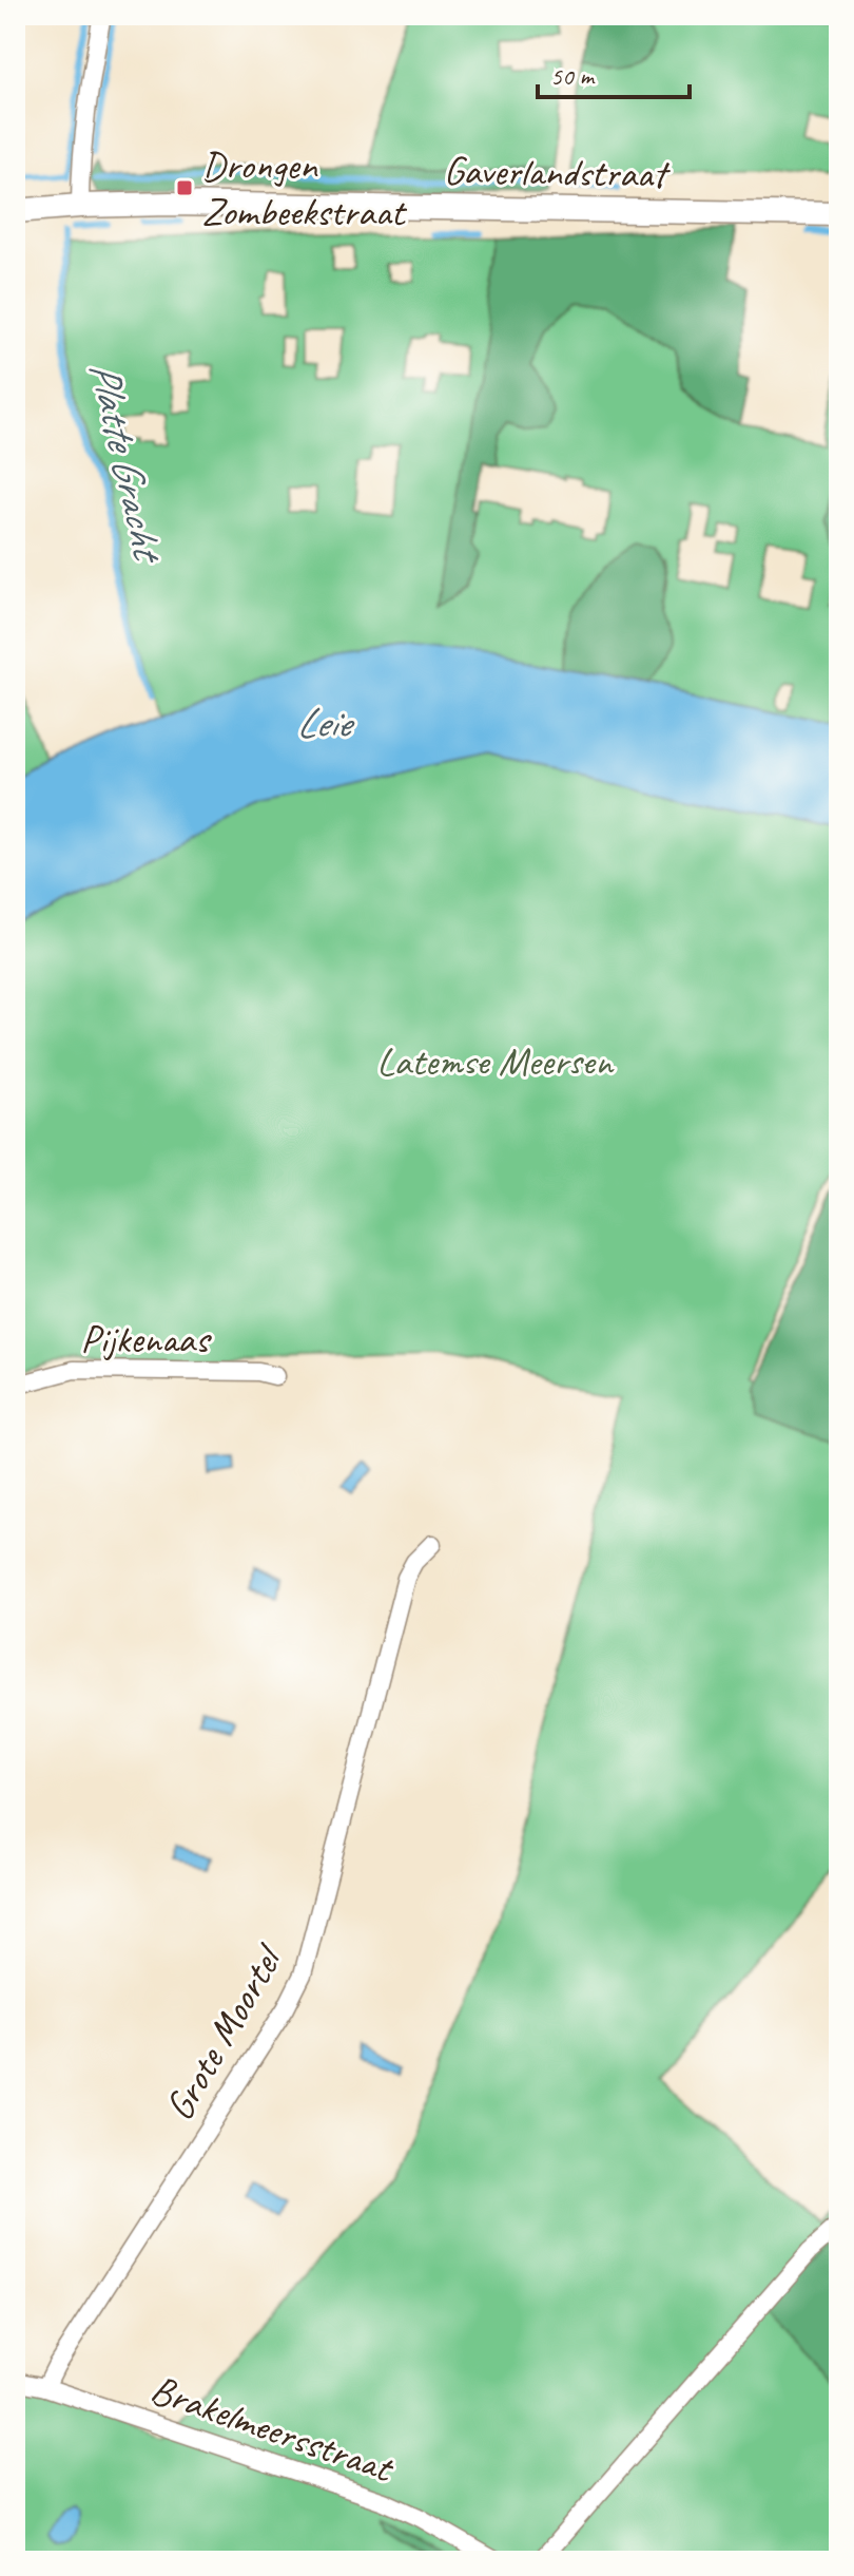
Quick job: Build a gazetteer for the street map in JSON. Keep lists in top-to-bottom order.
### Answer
{
  "streets": {
    "main road": ["Gaverlandstraat"],
    "street": ["Pijkenaas", "Grote Moortel", "Brakelmeersstraat"]
  },
  "crossings": [
    ["Grote Moortel", "Brakelmeersstraat"]
  ],
  "water": ["Platte Gracht", "Leie"],
  "parks": ["Latemse Meersen"],
  "places": {
    "transit": ["Drongen Zombeekstraat"]
  },
  "scale_bar": "50 m"
}
